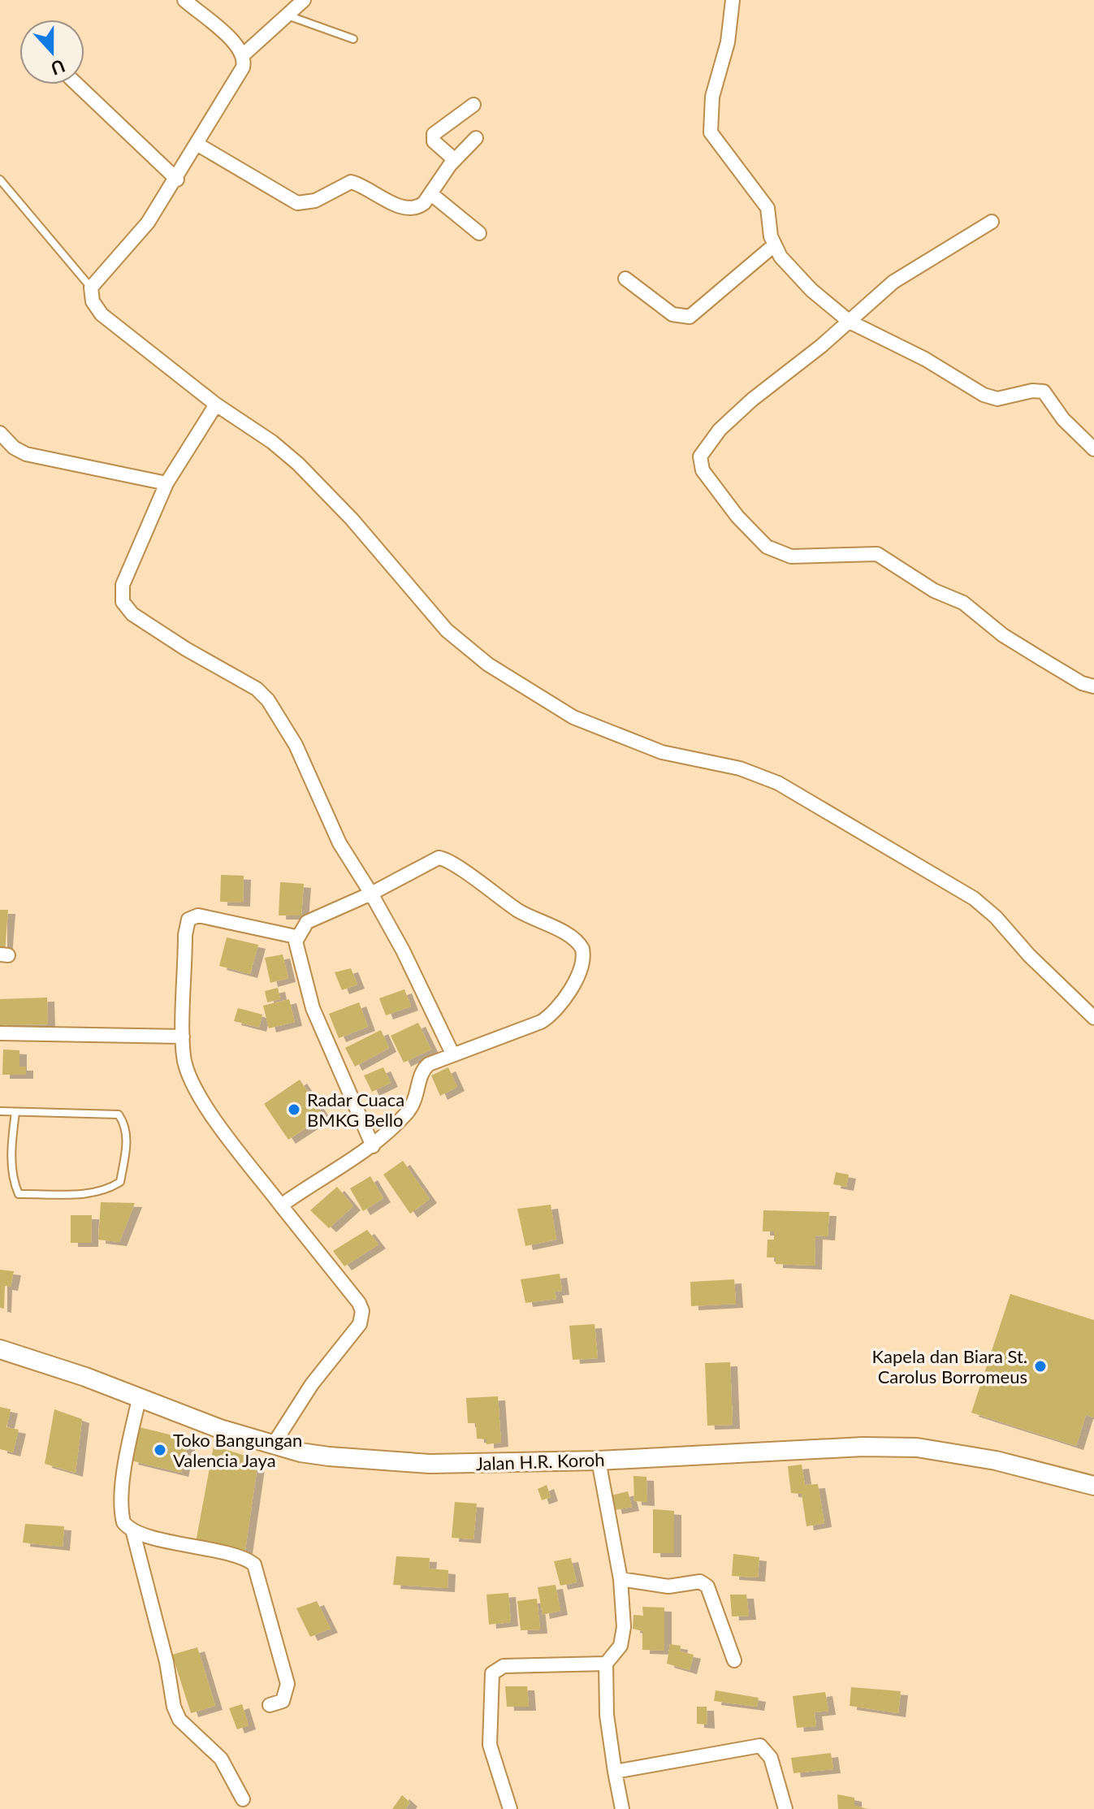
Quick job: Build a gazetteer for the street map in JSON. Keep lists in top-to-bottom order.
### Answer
{
  "streets": {
    "main road": ["Jalan H.R. Koroh"]
  },
  "places": ["Radar Cuaca BMKG Bello", "Kapela dan Biara St. Carolus Borromeus", "Toko Bangungan Valencia Jaya"],
  "north": "bottom"
}
